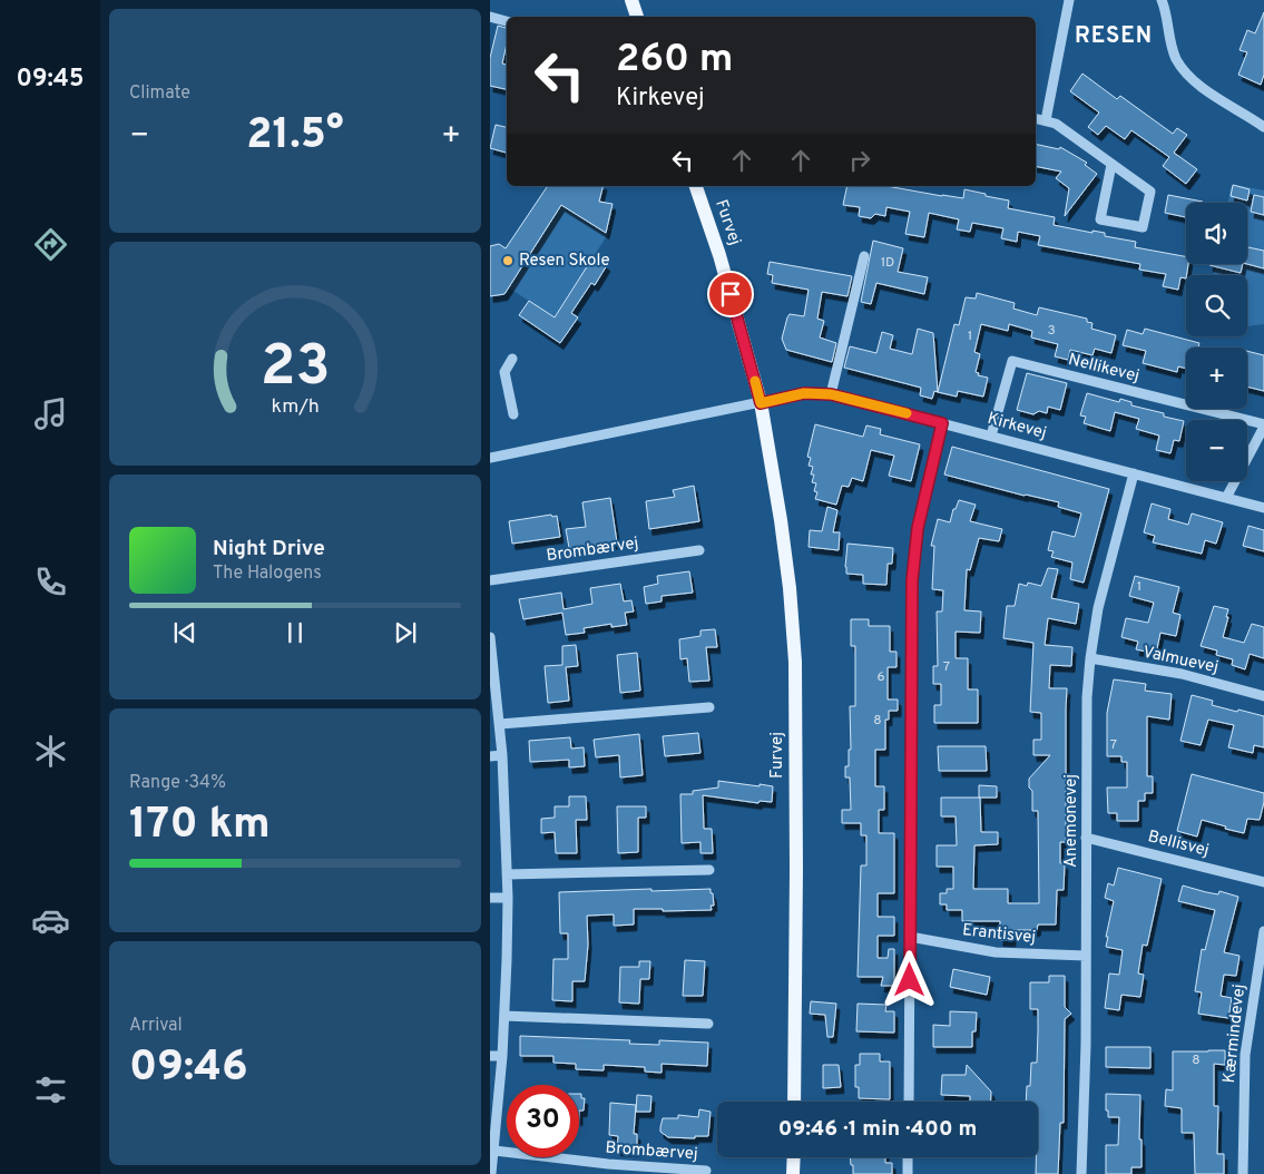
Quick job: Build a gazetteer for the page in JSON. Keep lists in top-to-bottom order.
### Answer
{
  "streets": {
    "main road": ["Furvej"],
    "street": [
      "Nellikevej",
      "Kirkevej",
      "Brombærvej",
      "Valmuevej",
      "Anemonevej",
      "Bellisvej",
      "Erantisvej",
      "Kærmindevej"
    ]
  },
  "crossings": [
    ["Furvej", "Kirkevej"],
    ["Nellikevej", "Kirkevej"],
    ["Kirkevej", "Anemonevej"],
    ["Valmuevej", "Anemonevej"],
    ["Anemonevej", "Bellisvej"],
    ["Anemonevej", "Erantisvej"]
  ],
  "districts": ["RESEN"],
  "places": ["Resen Skole"],
  "house_numbers": [
    "1D",
    "3",
    "1",
    "1",
    "7",
    "6",
    "8",
    "7",
    "8"
  ],
  "page": {
    "tabs": "09:45",
    "tile": [
      "Climate",
      ["Range · 34%", "170 km"],
      ["Arrival", "09:46"]
    ],
    "turn": ["260 m", "Kirkevej"],
    "heat": ["−", "21.5°", "+"],
    "map_buttons": ["+", "−"],
    "song": ["Night Drive", "The Halogens"],
    "limit": "30",
    "trip": "09:46 · 1 min · 400 m",
    "gauge": ["23", "km/h"]
  }
}
